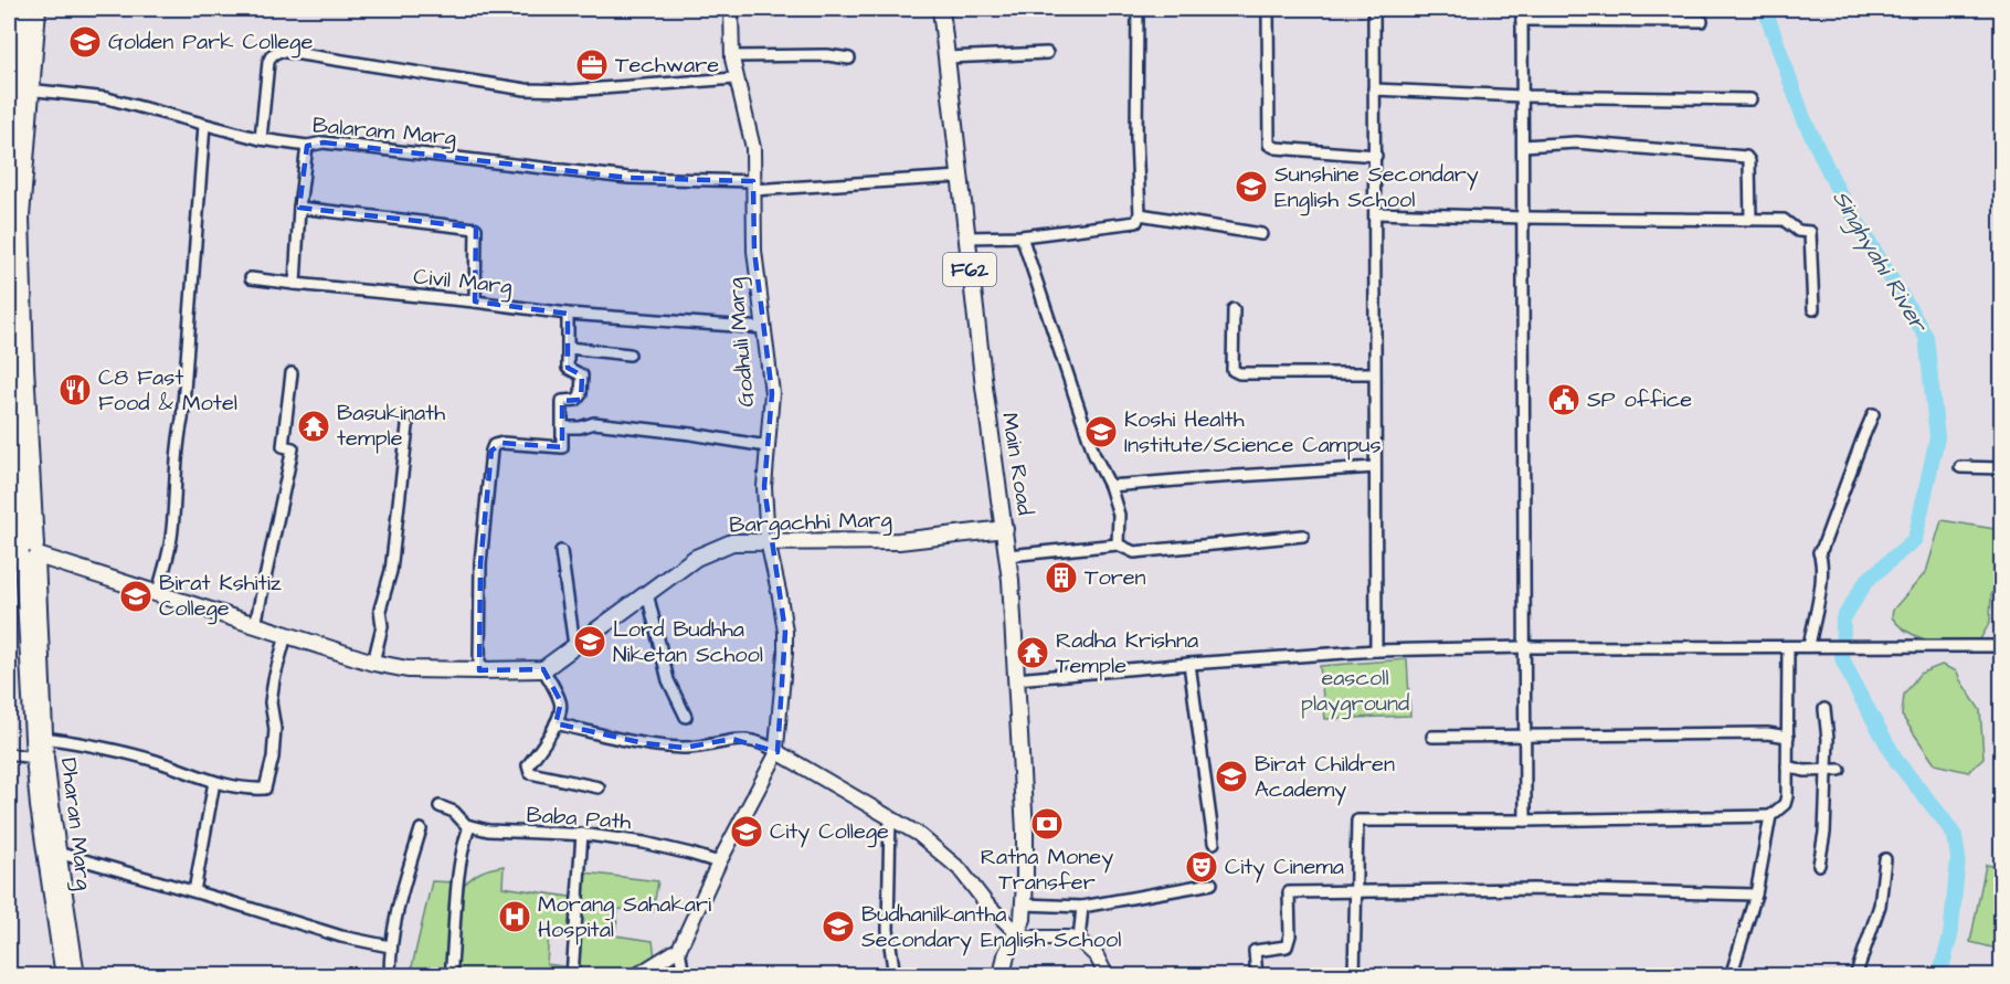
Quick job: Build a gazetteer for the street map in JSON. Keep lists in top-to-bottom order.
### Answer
{
  "streets": {
    "main road": [
      "F62",
      "Godhuli Marg",
      "Main Road",
      "Bargachhi Marg",
      "Dharan Marg"
    ],
    "street": ["Balaram Marg", "Civil Marg", "Baba Path"]
  },
  "crossings": [
    ["Balaram Marg", "Godhuli Marg"],
    ["Balaram Marg", "Main Road"],
    ["F62", "Main Road"],
    ["F62", "Bargachhi Marg"],
    ["Civil Marg", "Godhuli Marg"],
    ["Godhuli Marg", "Bargachhi Marg"],
    ["Main Road", "Bargachhi Marg"]
  ],
  "water": ["Singhyahi River"],
  "parks": ["eascoll playground"],
  "places": {
    "school or university": [
      "Golden Park College",
      "Sunshine Secondary English School",
      "Koshi Health Institute/Science Campus",
      "Birat Kshitiz College",
      "Lord Budhha Niketan School",
      "Birat Children Academy",
      "City College",
      "Budhanilkantha Secondary English School"
    ],
    "office": ["Techware"],
    "restaurant": ["C8 Fast Food & Motel"],
    "public building": ["SP office"],
    "temple": ["Basukinath temple", "Radha Krishna Temple"],
    "building": ["Toren"],
    "bank": ["Ratna Money Transfer"],
    "theatre": ["City Cinema"],
    "hospital": ["Morang Sahakari Hospital"]
  }
}
